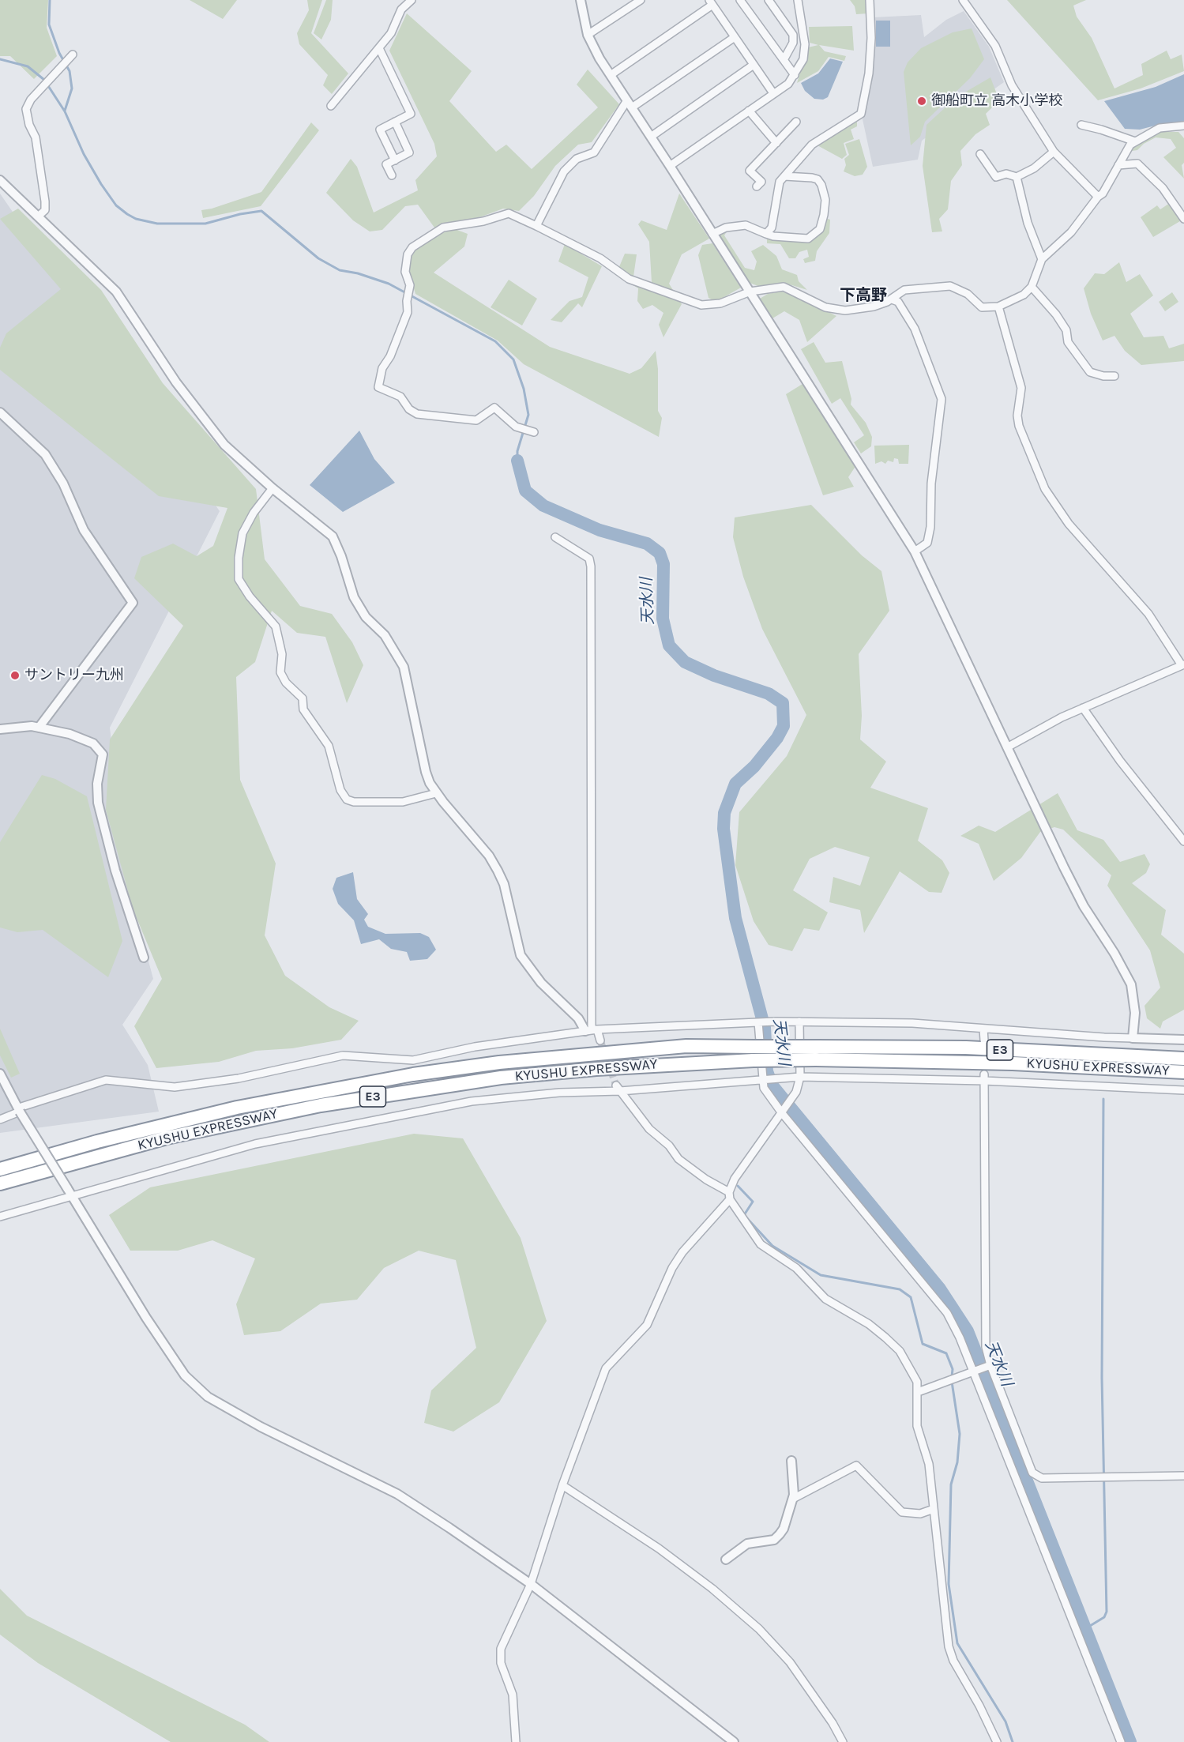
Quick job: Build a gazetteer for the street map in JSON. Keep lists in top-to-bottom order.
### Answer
{
  "streets": {
    "highway": ["E3", "KYUSHU EXPRESSWAY"]
  },
  "districts": ["下高野"],
  "water": ["天水川"],
  "places": ["御船町立 高木小学校", "サントリー九州"]
}
